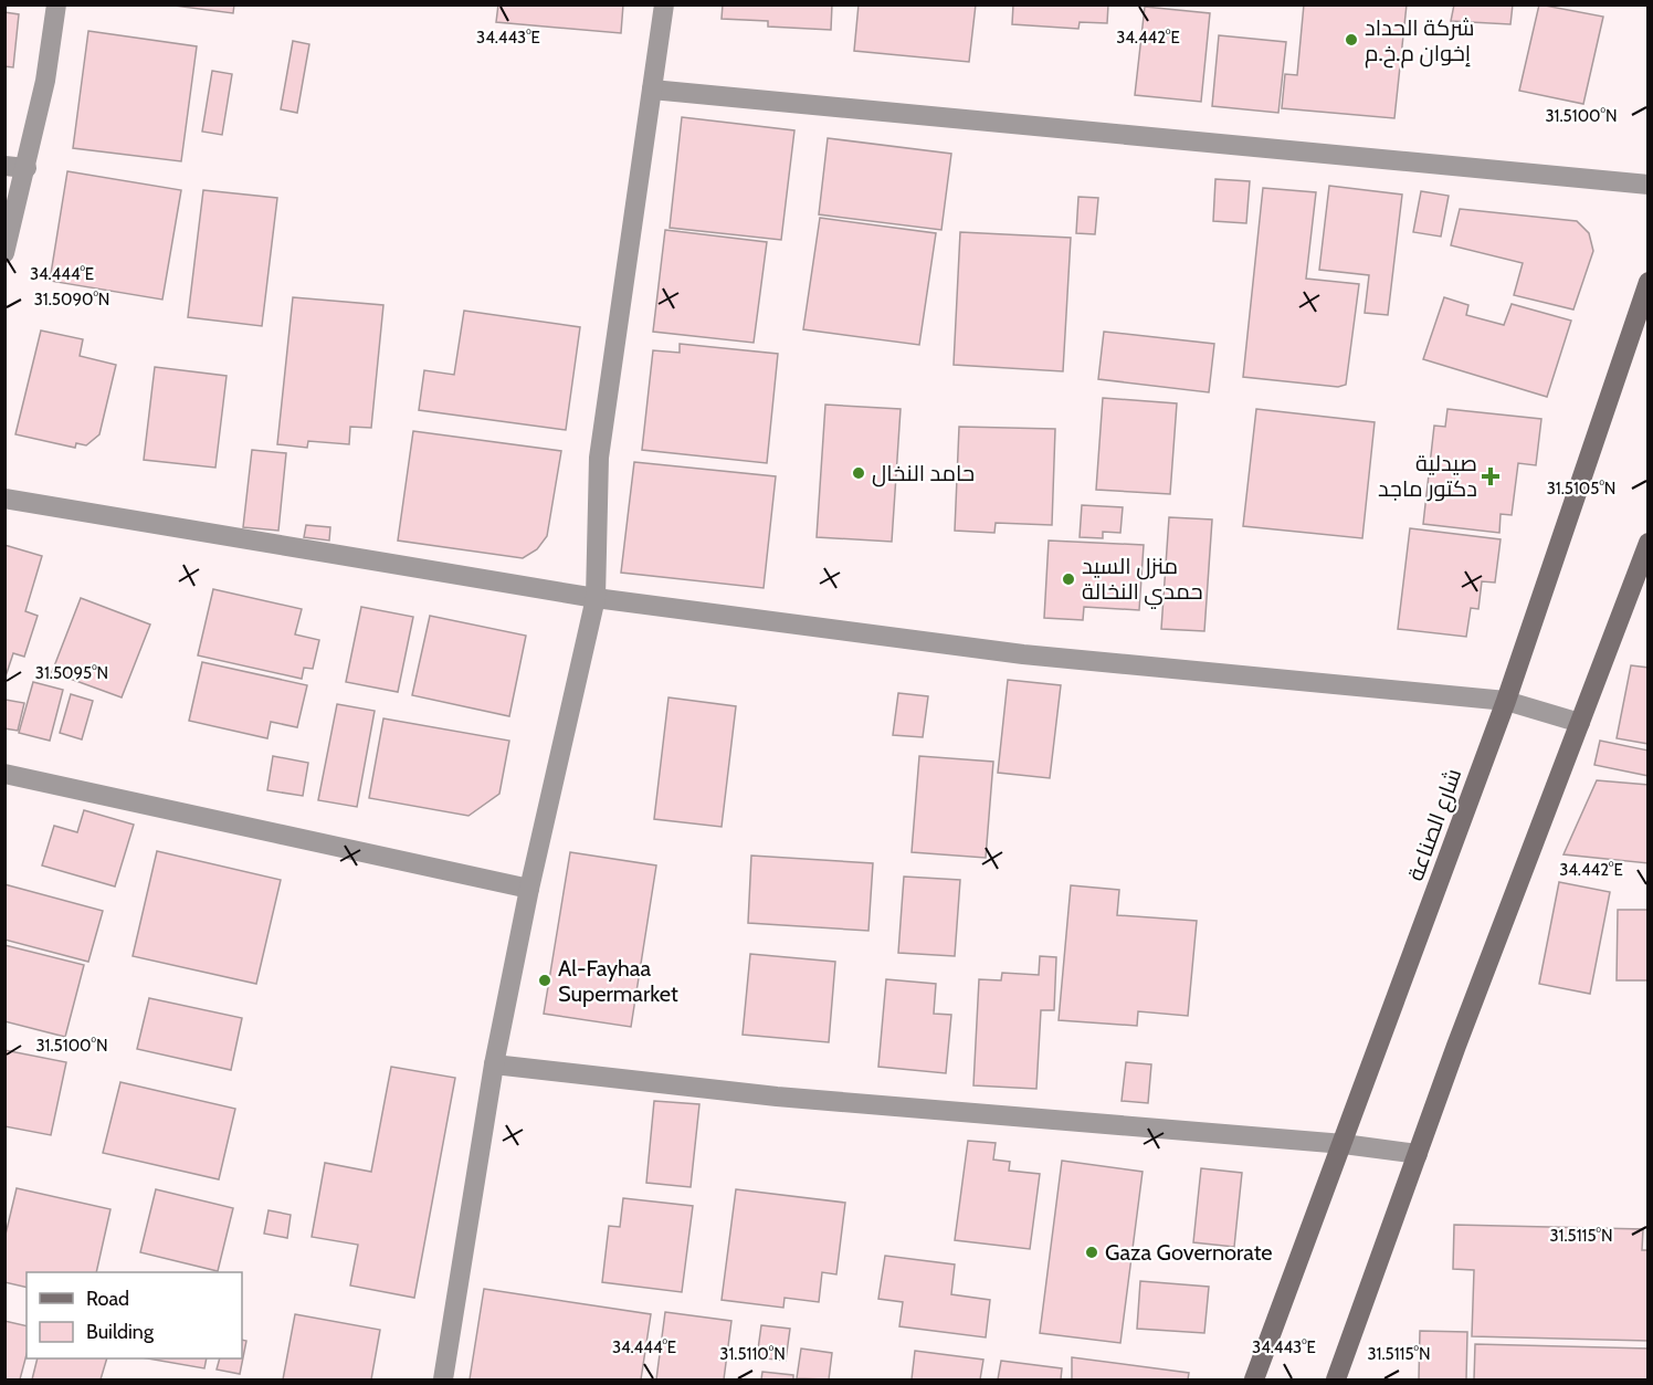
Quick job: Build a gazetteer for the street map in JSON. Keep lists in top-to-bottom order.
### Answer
{
  "streets": {
    "main road": ["شارع الصناعة"]
  },
  "places": {
    "other": [
      "شركة الحداد إخوان م.خ.م",
      "حامد النخال",
      "منزل السيد حمدي النخالة",
      "Al-Fayhaa Supermarket",
      "Gaza Governorate"
    ],
    "health": ["صيدلية دكتور ماجد"]
  },
  "legend": ["Road", "Building"],
  "coordinates": [
    "34.442°E",
    "34.443°E",
    "31.5100°N",
    "34.444°E",
    "31.5090°N",
    "31.5105°N",
    "31.5095°N",
    "31.5115°N",
    "31.5110°N"
  ]
}
